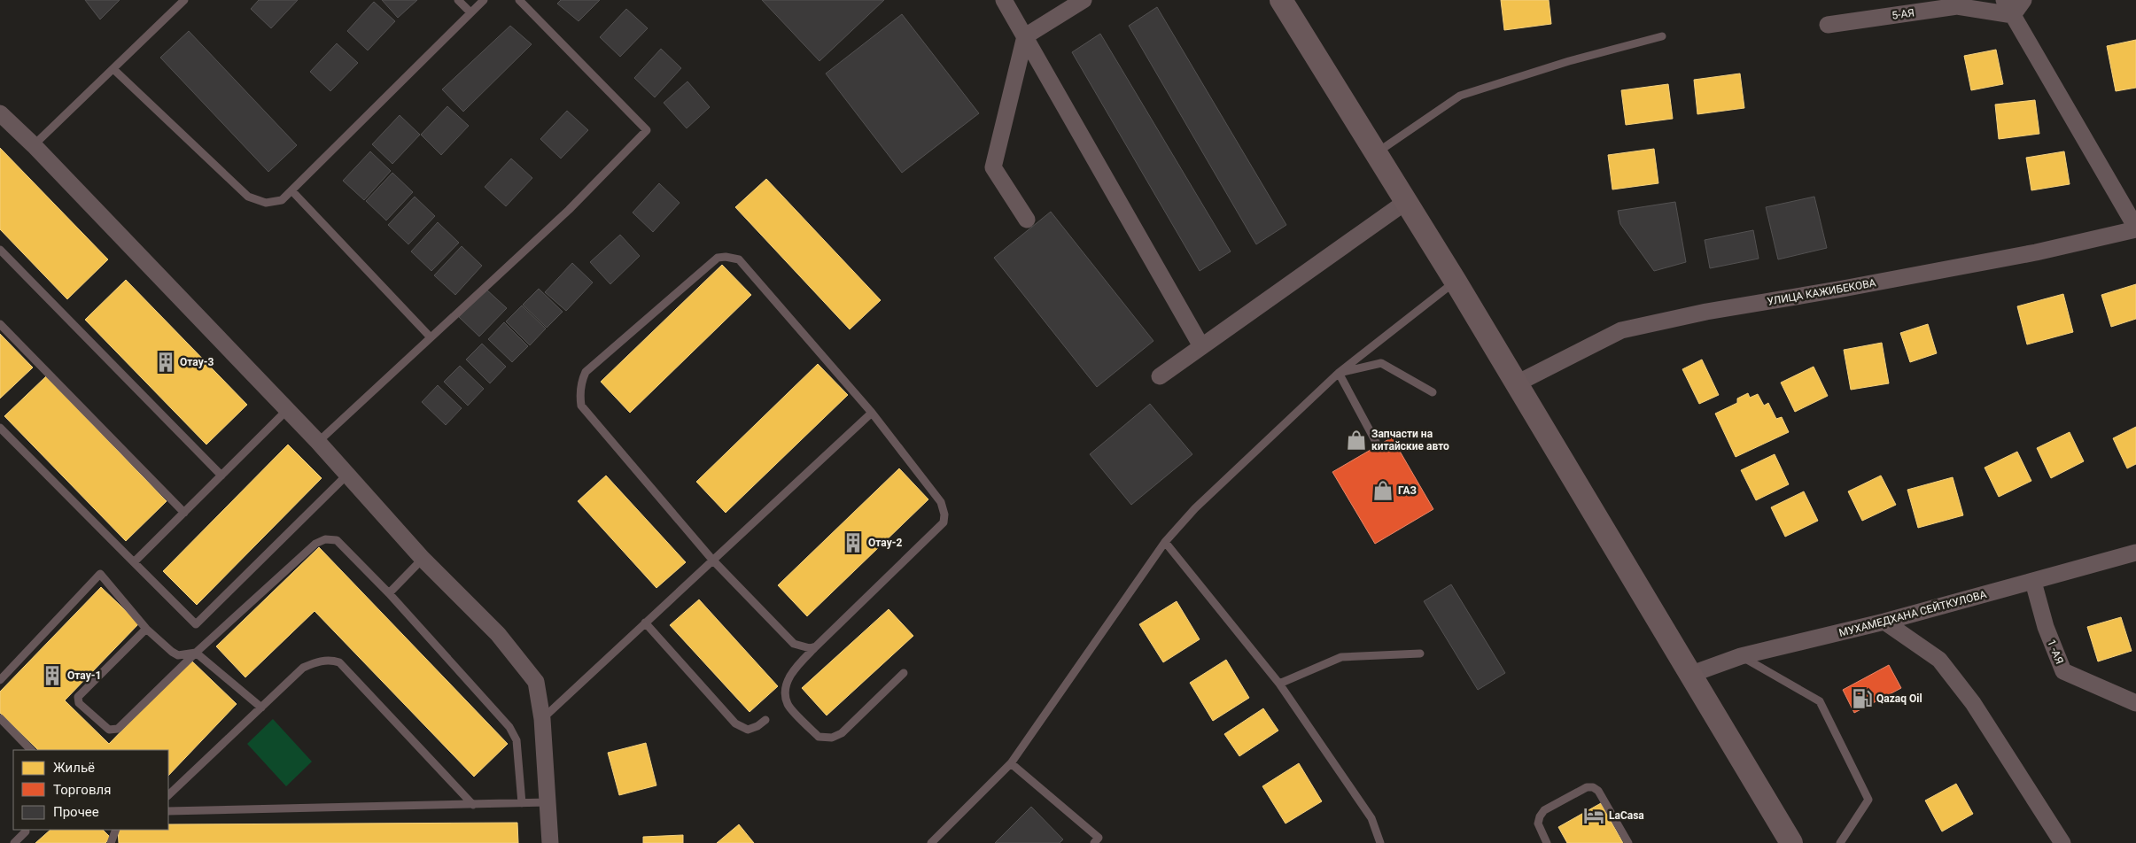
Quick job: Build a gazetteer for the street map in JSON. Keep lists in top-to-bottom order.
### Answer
{
  "streets": {
    "street": [
      "5-АЯ",
      "УЛИЦА КАЖИБЕКОВА",
      "МУХАМЕДХАНА СЕЙТКУЛОВА",
      "1 -АЯ"
    ]
  },
  "crossings": [
    ["МУХАМЕДХАНА СЕЙТКУЛОВА", "1 -АЯ"]
  ],
  "places": {
    "building": ["Отау-3", "Отау-2", "Отау-1"],
    "shop": ["Запчасти на китайские авто", "ГАЗ"],
    "fuel station": ["Qazaq Oil"],
    "hotel": ["LaCasa"]
  },
  "legend": ["Жильё", "Торговля", "Прочее"]
}
